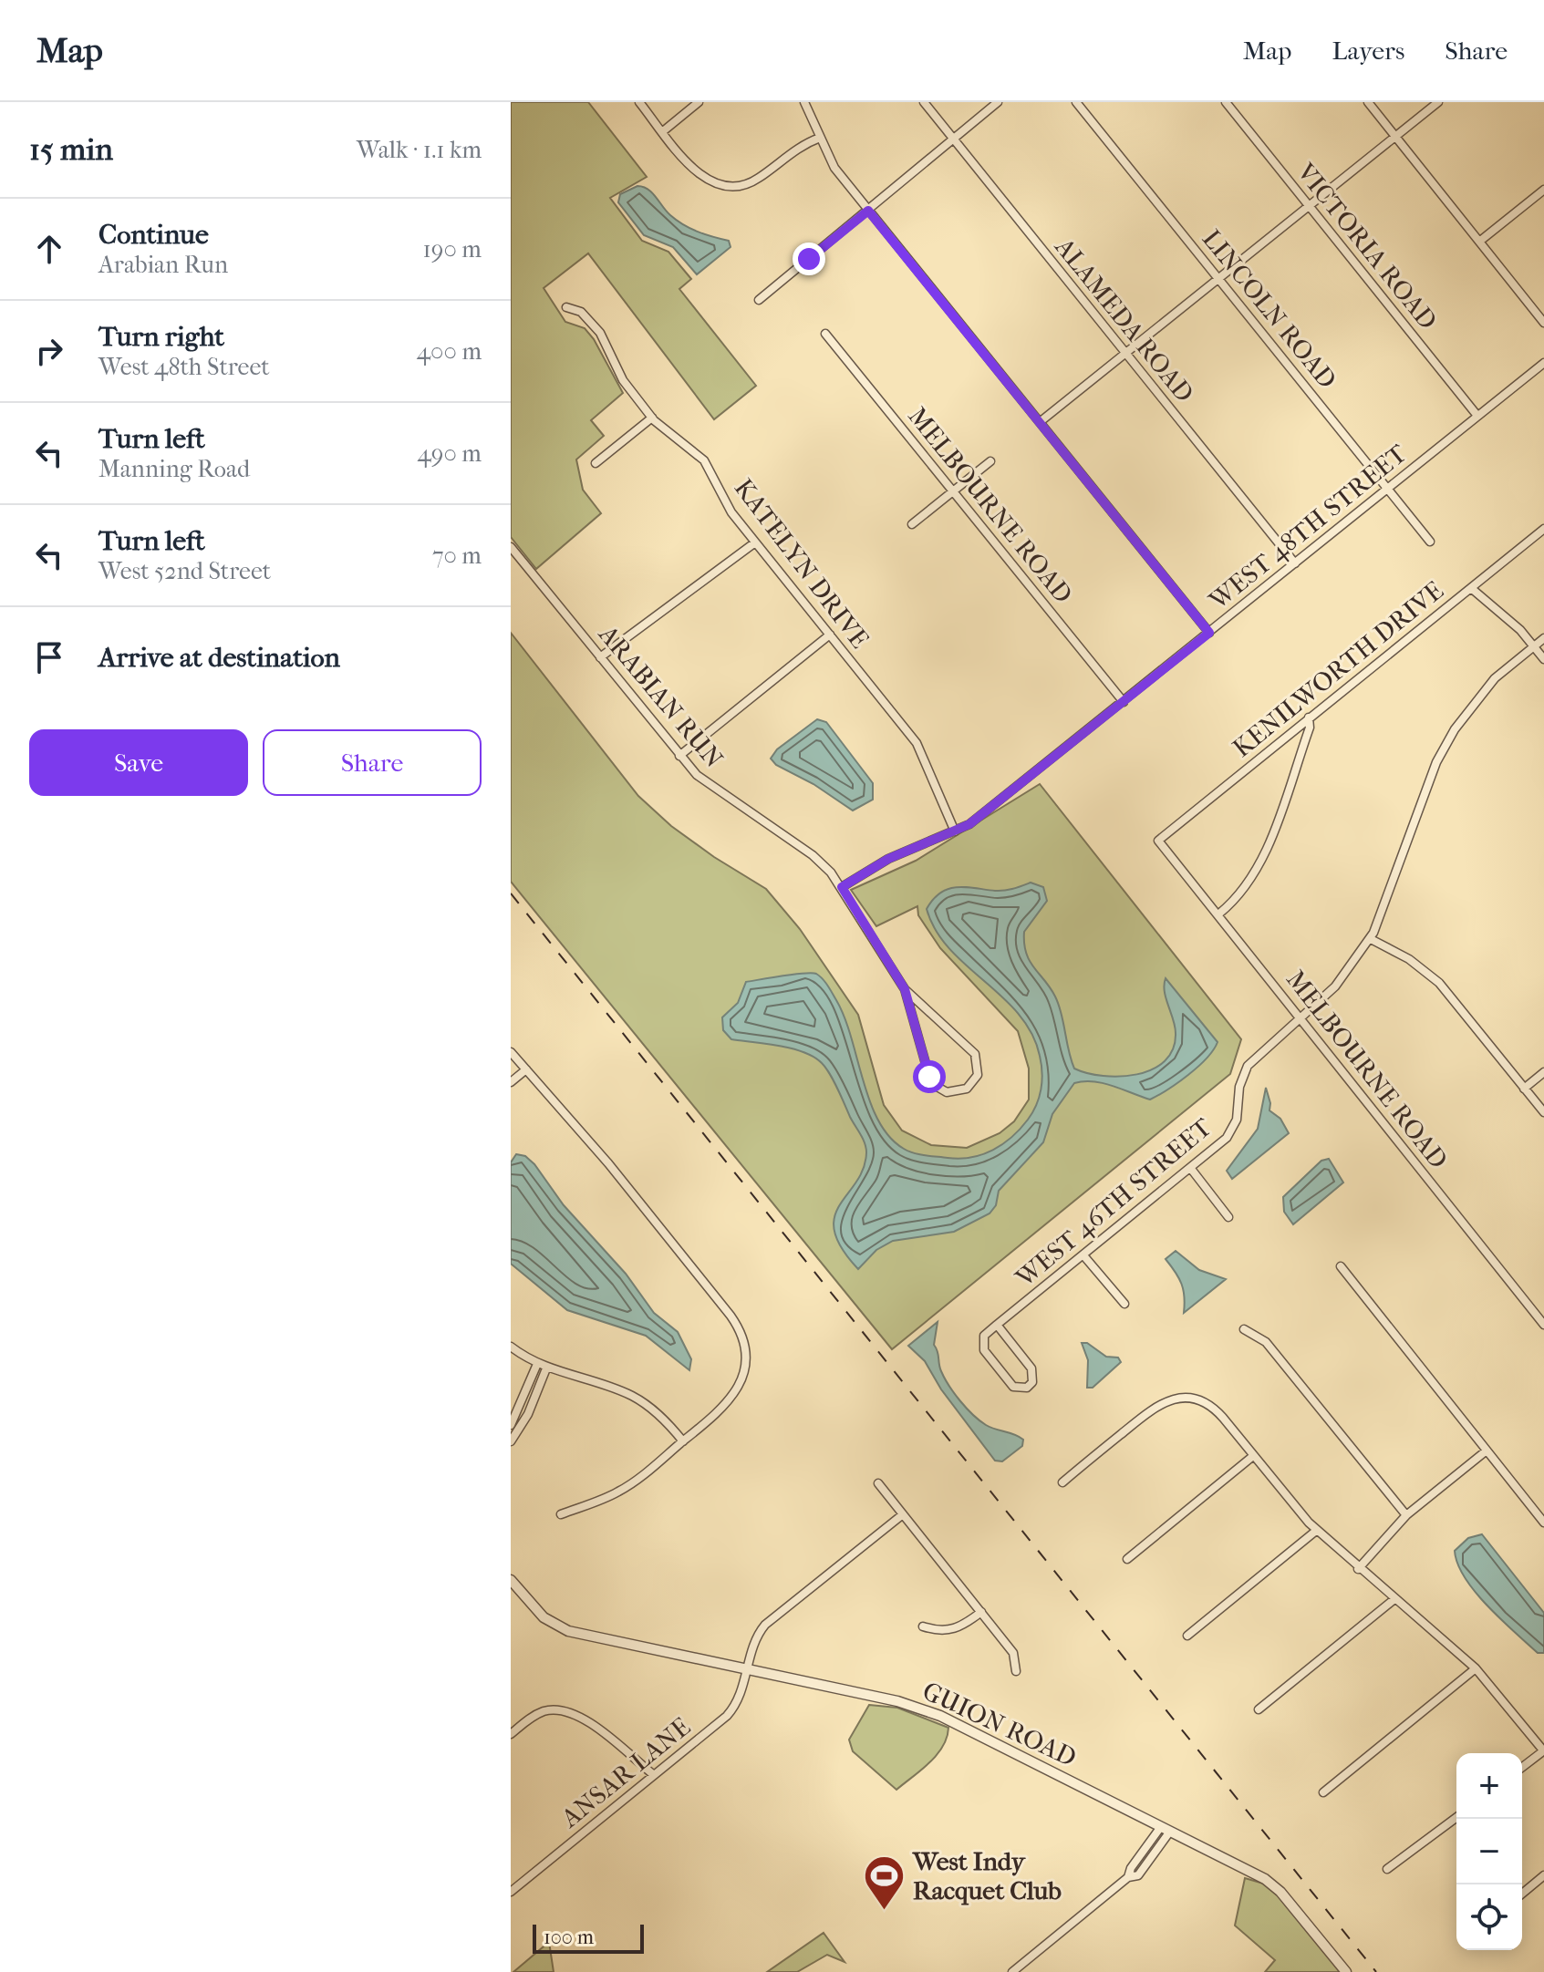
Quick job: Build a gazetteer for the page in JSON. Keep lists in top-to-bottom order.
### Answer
{
  "streets": {
    "street": [
      "VICTORIA ROAD",
      "LINCOLN ROAD",
      "ALAMEDA ROAD",
      "MELBOURNE ROAD",
      "WEST 48TH STREET",
      "KATELYN DRIVE",
      "KENILWORTH DRIVE",
      "ARABIAN RUN",
      "WEST 46TH STREET",
      "GUION ROAD",
      "ANSAR LANE"
    ]
  },
  "crossings": [
    ["VICTORIA ROAD", "WEST 48TH STREET"],
    ["LINCOLN ROAD", "WEST 48TH STREET"],
    ["ALAMEDA ROAD", "WEST 48TH STREET"],
    ["MELBOURNE ROAD", "WEST 48TH STREET"],
    ["MELBOURNE ROAD", "KENILWORTH DRIVE"],
    ["MELBOURNE ROAD", "WEST 46TH STREET"],
    ["WEST 48TH STREET", "KATELYN DRIVE"],
    ["WEST 48TH STREET", "ARABIAN RUN"],
    ["GUION ROAD", "ANSAR LANE"]
  ],
  "places": {
    "sports": ["West Indy Racquet Club"]
  },
  "scale_bar": "100 m",
  "page": {
    "header": "Map",
    "nav": ["Map", "Layers", "Share"],
    "heading": ["15 min", "Walk · 1.1 km"],
    "list": [
      ["Continue", "Arabian Run", "190 m"],
      ["Turn right", "West 48th Street", "400 m"],
      ["Turn left", "Manning Road", "490 m"],
      ["Turn left", "West 52nd Street", "70 m"],
      "Arrive at destination"
    ],
    "buttons": ["Save", "Share"],
    "map_buttons": ["+", "−"],
    "scale": "100 m"
  }
}
